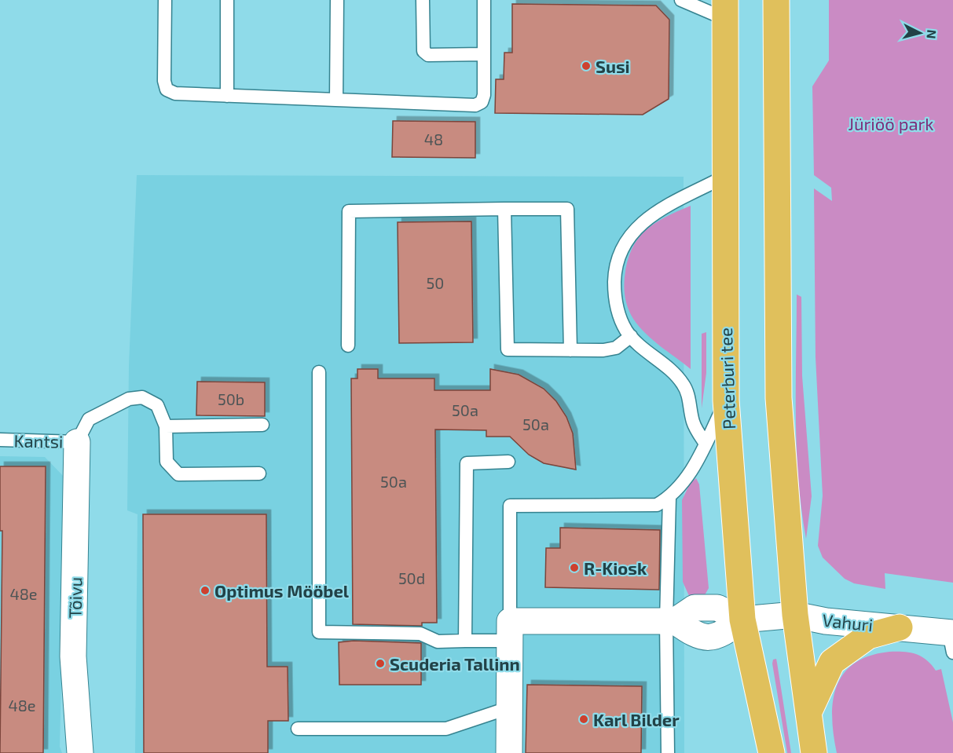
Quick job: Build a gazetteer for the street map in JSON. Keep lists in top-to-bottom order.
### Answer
{
  "streets": {
    "highway": ["Peterburi tee"],
    "street": ["Tõivu", "Vahuri"],
    "lane": ["Kantsi"]
  },
  "crossings": [
    ["Peterburi tee", "Vahuri"],
    ["Kantsi", "Tõivu"]
  ],
  "parks": ["Jüriöö park"],
  "places": [
    "Susi",
    "R-Kiosk",
    "Optimus Mööbel",
    "Scuderia Tallinn",
    "Karl Bilder"
  ],
  "house_numbers": [
    "48",
    "50",
    "50b",
    "50a",
    "50a",
    "50a",
    "50d",
    "48e",
    "48e"
  ],
  "north": "right"
}
